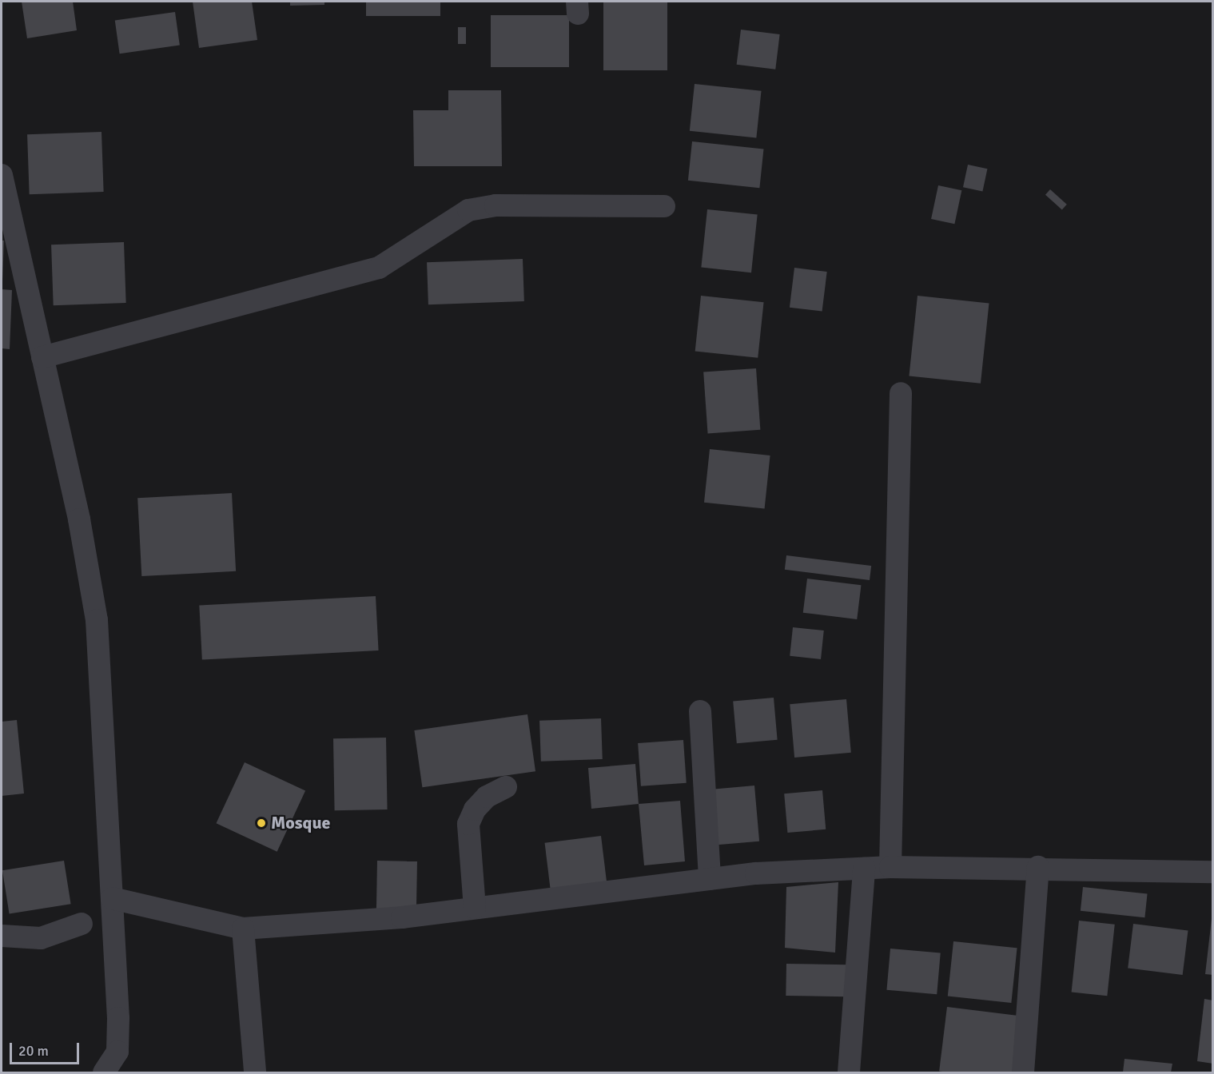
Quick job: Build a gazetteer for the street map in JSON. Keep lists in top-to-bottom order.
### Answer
{
  "places": ["Mosque"],
  "scale_bar": "20 m"
}
